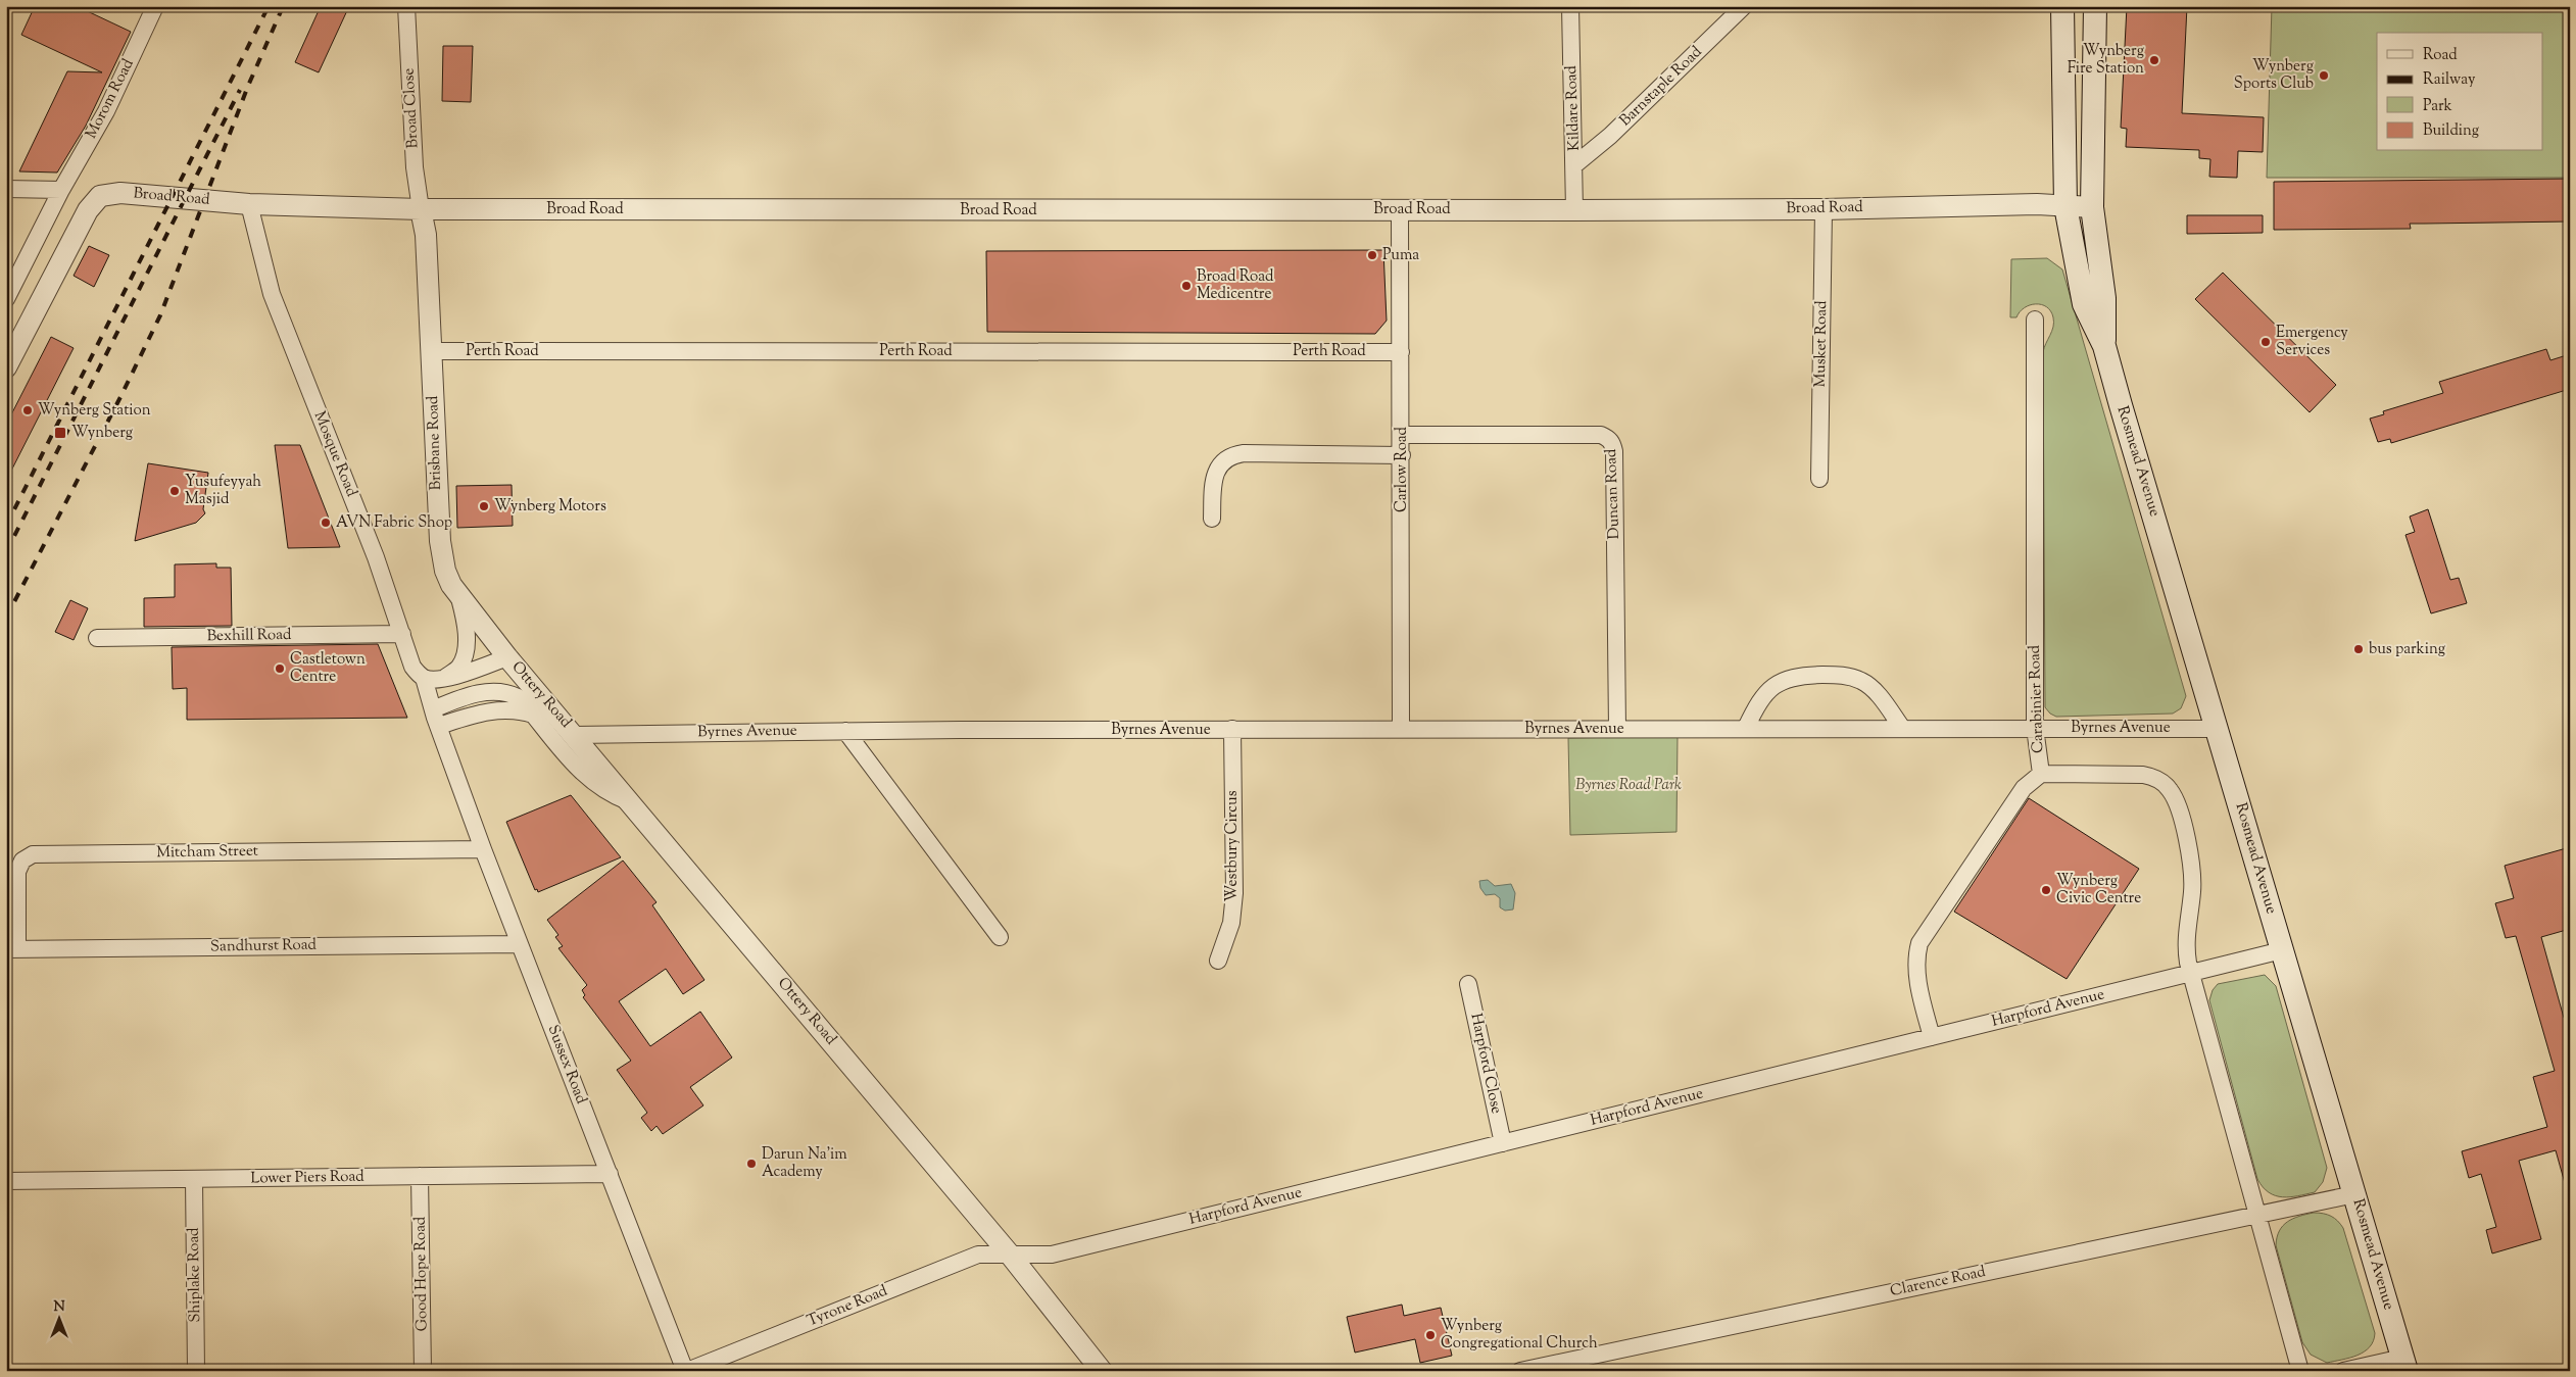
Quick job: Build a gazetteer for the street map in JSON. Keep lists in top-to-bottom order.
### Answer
{
  "streets": {
    "main road": ["Rosmead Avenue"],
    "street": [
      "Barnstaple Road",
      "Morom Road",
      "Broad Close",
      "Kildare Road",
      "Broad Road",
      "Musket Road",
      "Perth Road",
      "Brisbane Road",
      "Mosque Road",
      "Carlow Road",
      "Duncan Road",
      "Bexhill Road",
      "Ottery Road",
      "Carabinier Road",
      "Byrnes Avenue",
      "Westbury Circus",
      "Mitcham Street",
      "Sandhurst Road",
      "Harpford Avenue",
      "Harpford Close",
      "Sussex Road",
      "Lower Piers Road",
      "Good Hope Road",
      "Shiplake Road",
      "Clarence Road",
      "Tyrone Road"
    ]
  },
  "crossings": [
    ["Barnstaple Road", "Kildare Road"],
    ["Broad Close", "Broad Road"],
    ["Broad Close", "Brisbane Road"],
    ["Kildare Road", "Broad Road"],
    ["Broad Road", "Musket Road"],
    ["Broad Road", "Brisbane Road"],
    ["Broad Road", "Mosque Road"],
    ["Broad Road", "Rosmead Avenue"],
    ["Broad Road", "Carlow Road"],
    ["Perth Road", "Brisbane Road"],
    ["Perth Road", "Carlow Road"],
    ["Brisbane Road", "Ottery Road"],
    ["Mosque Road", "Bexhill Road"],
    ["Mosque Road", "Sussex Road"],
    ["Rosmead Avenue", "Byrnes Avenue"],
    ["Rosmead Avenue", "Harpford Avenue"],
    ["Rosmead Avenue", "Clarence Road"],
    ["Carlow Road", "Duncan Road"],
    ["Carlow Road", "Byrnes Avenue"],
    ["Duncan Road", "Byrnes Avenue"],
    ["Ottery Road", "Byrnes Avenue"],
    ["Ottery Road", "Harpford Avenue"],
    ["Ottery Road", "Tyrone Road"],
    ["Carabinier Road", "Byrnes Avenue"],
    ["Carabinier Road", "Harpford Avenue"],
    ["Byrnes Avenue", "Westbury Circus"],
    ["Mitcham Street", "Sandhurst Road"],
    ["Mitcham Street", "Sussex Road"],
    ["Sandhurst Road", "Sussex Road"],
    ["Harpford Avenue", "Harpford Close"],
    ["Harpford Avenue", "Tyrone Road"],
    ["Sussex Road", "Lower Piers Road"],
    ["Sussex Road", "Tyrone Road"],
    ["Lower Piers Road", "Good Hope Road"],
    ["Lower Piers Road", "Shiplake Road"]
  ],
  "parks": ["Byrnes Road Park"],
  "places": {
    "other": [
      "Wynberg Fire Station",
      "Wynberg Sports Club",
      "Puma",
      "Broad Road Medicentre",
      "Emergency Services",
      "Wynberg Station",
      "Yusufeyyah Masjid",
      "Wynberg Motors",
      "AVN Fabric Shop",
      "bus parking",
      "Castletown Centre",
      "Wynberg Civic Centre",
      "Darun Na'im Academy",
      "Wynberg Congregational Church"
    ],
    "transit": ["Wynberg"]
  },
  "legend": [
    "Road",
    "Railway",
    "Park",
    "Building"
  ],
  "north": "top"
}
